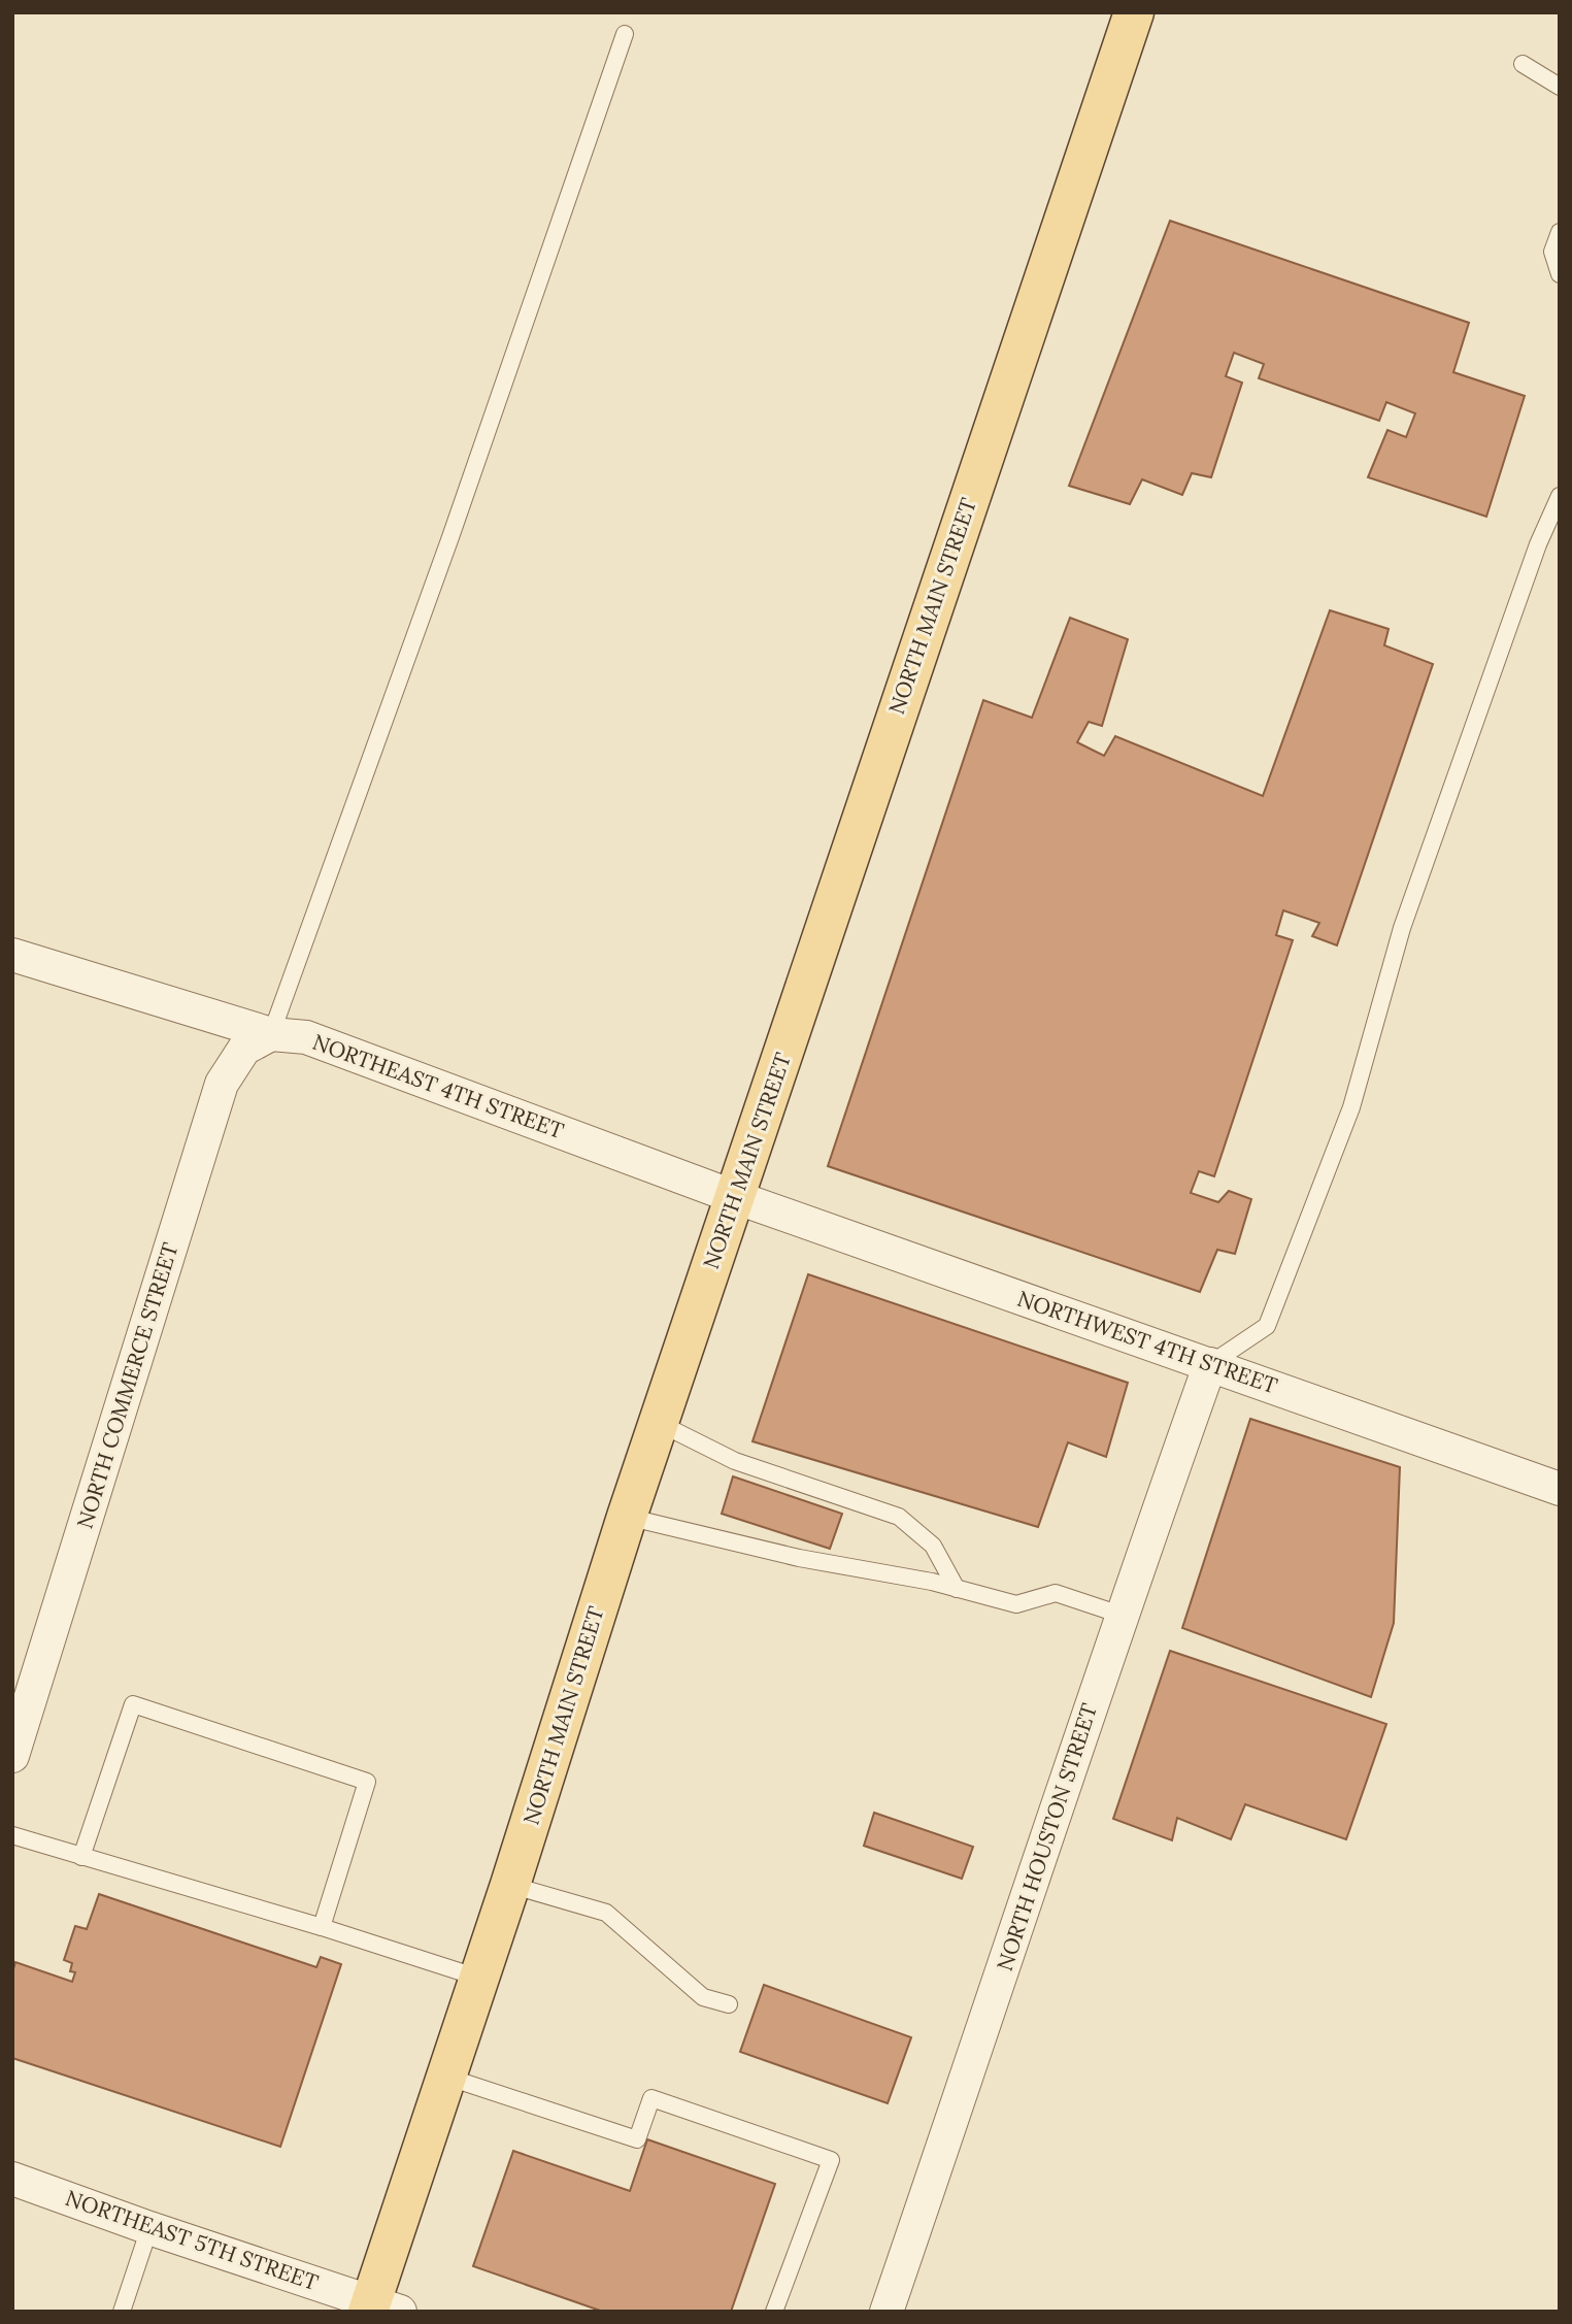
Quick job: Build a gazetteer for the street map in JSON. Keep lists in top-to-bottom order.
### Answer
{
  "streets": {
    "main road": ["NORTH MAIN STREET"],
    "street": [
      "NORTHEAST 4TH STREET",
      "NORTHWEST 4TH STREET",
      "NORTH COMMERCE STREET",
      "NORTH HOUSTON STREET",
      "NORTHEAST 5TH STREET"
    ]
  },
  "crossings": [
    ["NORTH MAIN STREET", "NORTHEAST 4TH STREET"],
    ["NORTH MAIN STREET", "NORTHWEST 4TH STREET"],
    ["NORTH MAIN STREET", "NORTHEAST 5TH STREET"],
    ["NORTHEAST 4TH STREET", "NORTHWEST 4TH STREET"],
    ["NORTHEAST 4TH STREET", "NORTH COMMERCE STREET"],
    ["NORTHWEST 4TH STREET", "NORTH HOUSTON STREET"]
  ]
}
